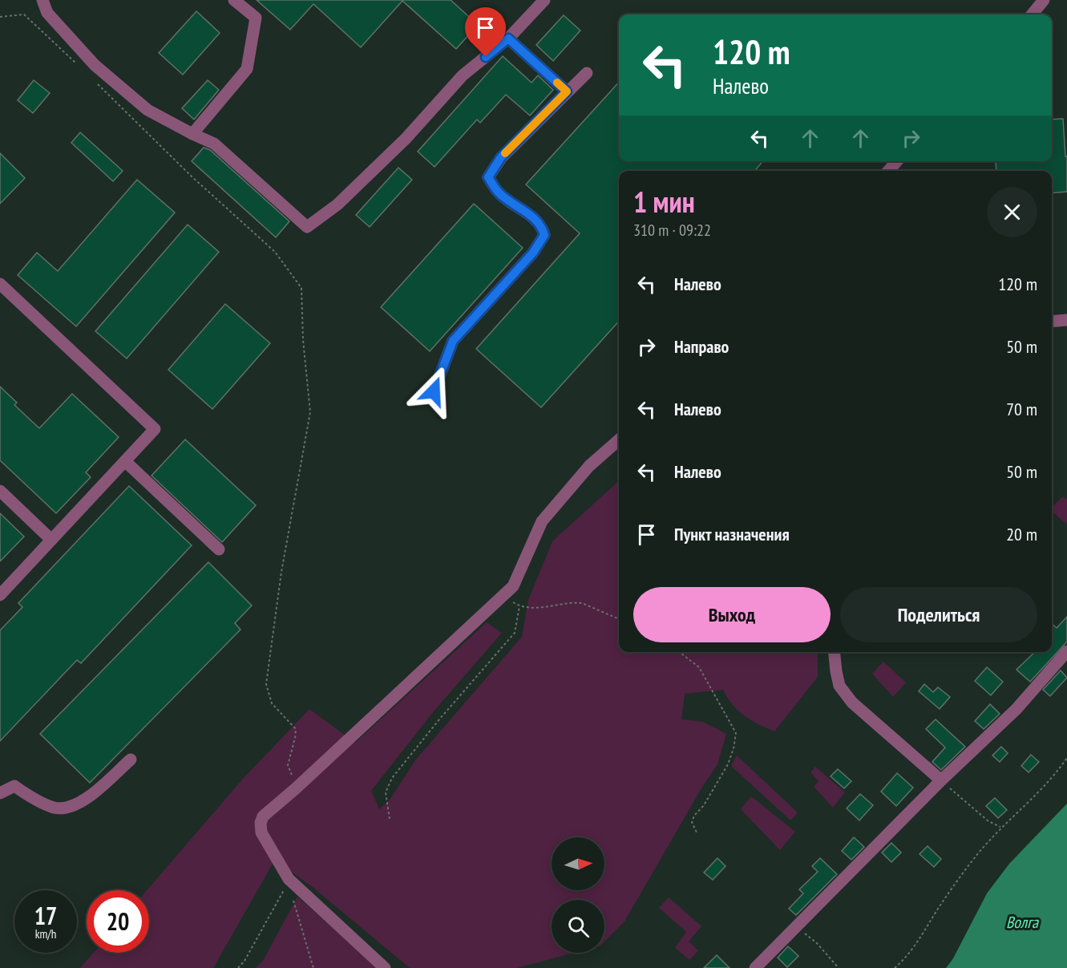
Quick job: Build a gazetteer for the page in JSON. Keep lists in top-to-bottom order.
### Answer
{
  "water": ["Волга"],
  "north": "right",
  "page": {
    "turn": ["120 m", "Налево"],
    "heading": ["1 мин", "310 m · 09:22"],
    "list": [
      {
        "name": "Налево",
        "value": "120 m"
      },
      {
        "name": "Направо",
        "value": "50 m"
      },
      {
        "name": "Налево",
        "value": "70 m"
      },
      {
        "name": "Налево",
        "value": "50 m"
      },
      {
        "name": "Пункт назначения",
        "value": "20 m"
      }
    ],
    "buttons": ["Выход", "Поделиться"],
    "speed": "17 km/h",
    "limit": "20"
  }
}
